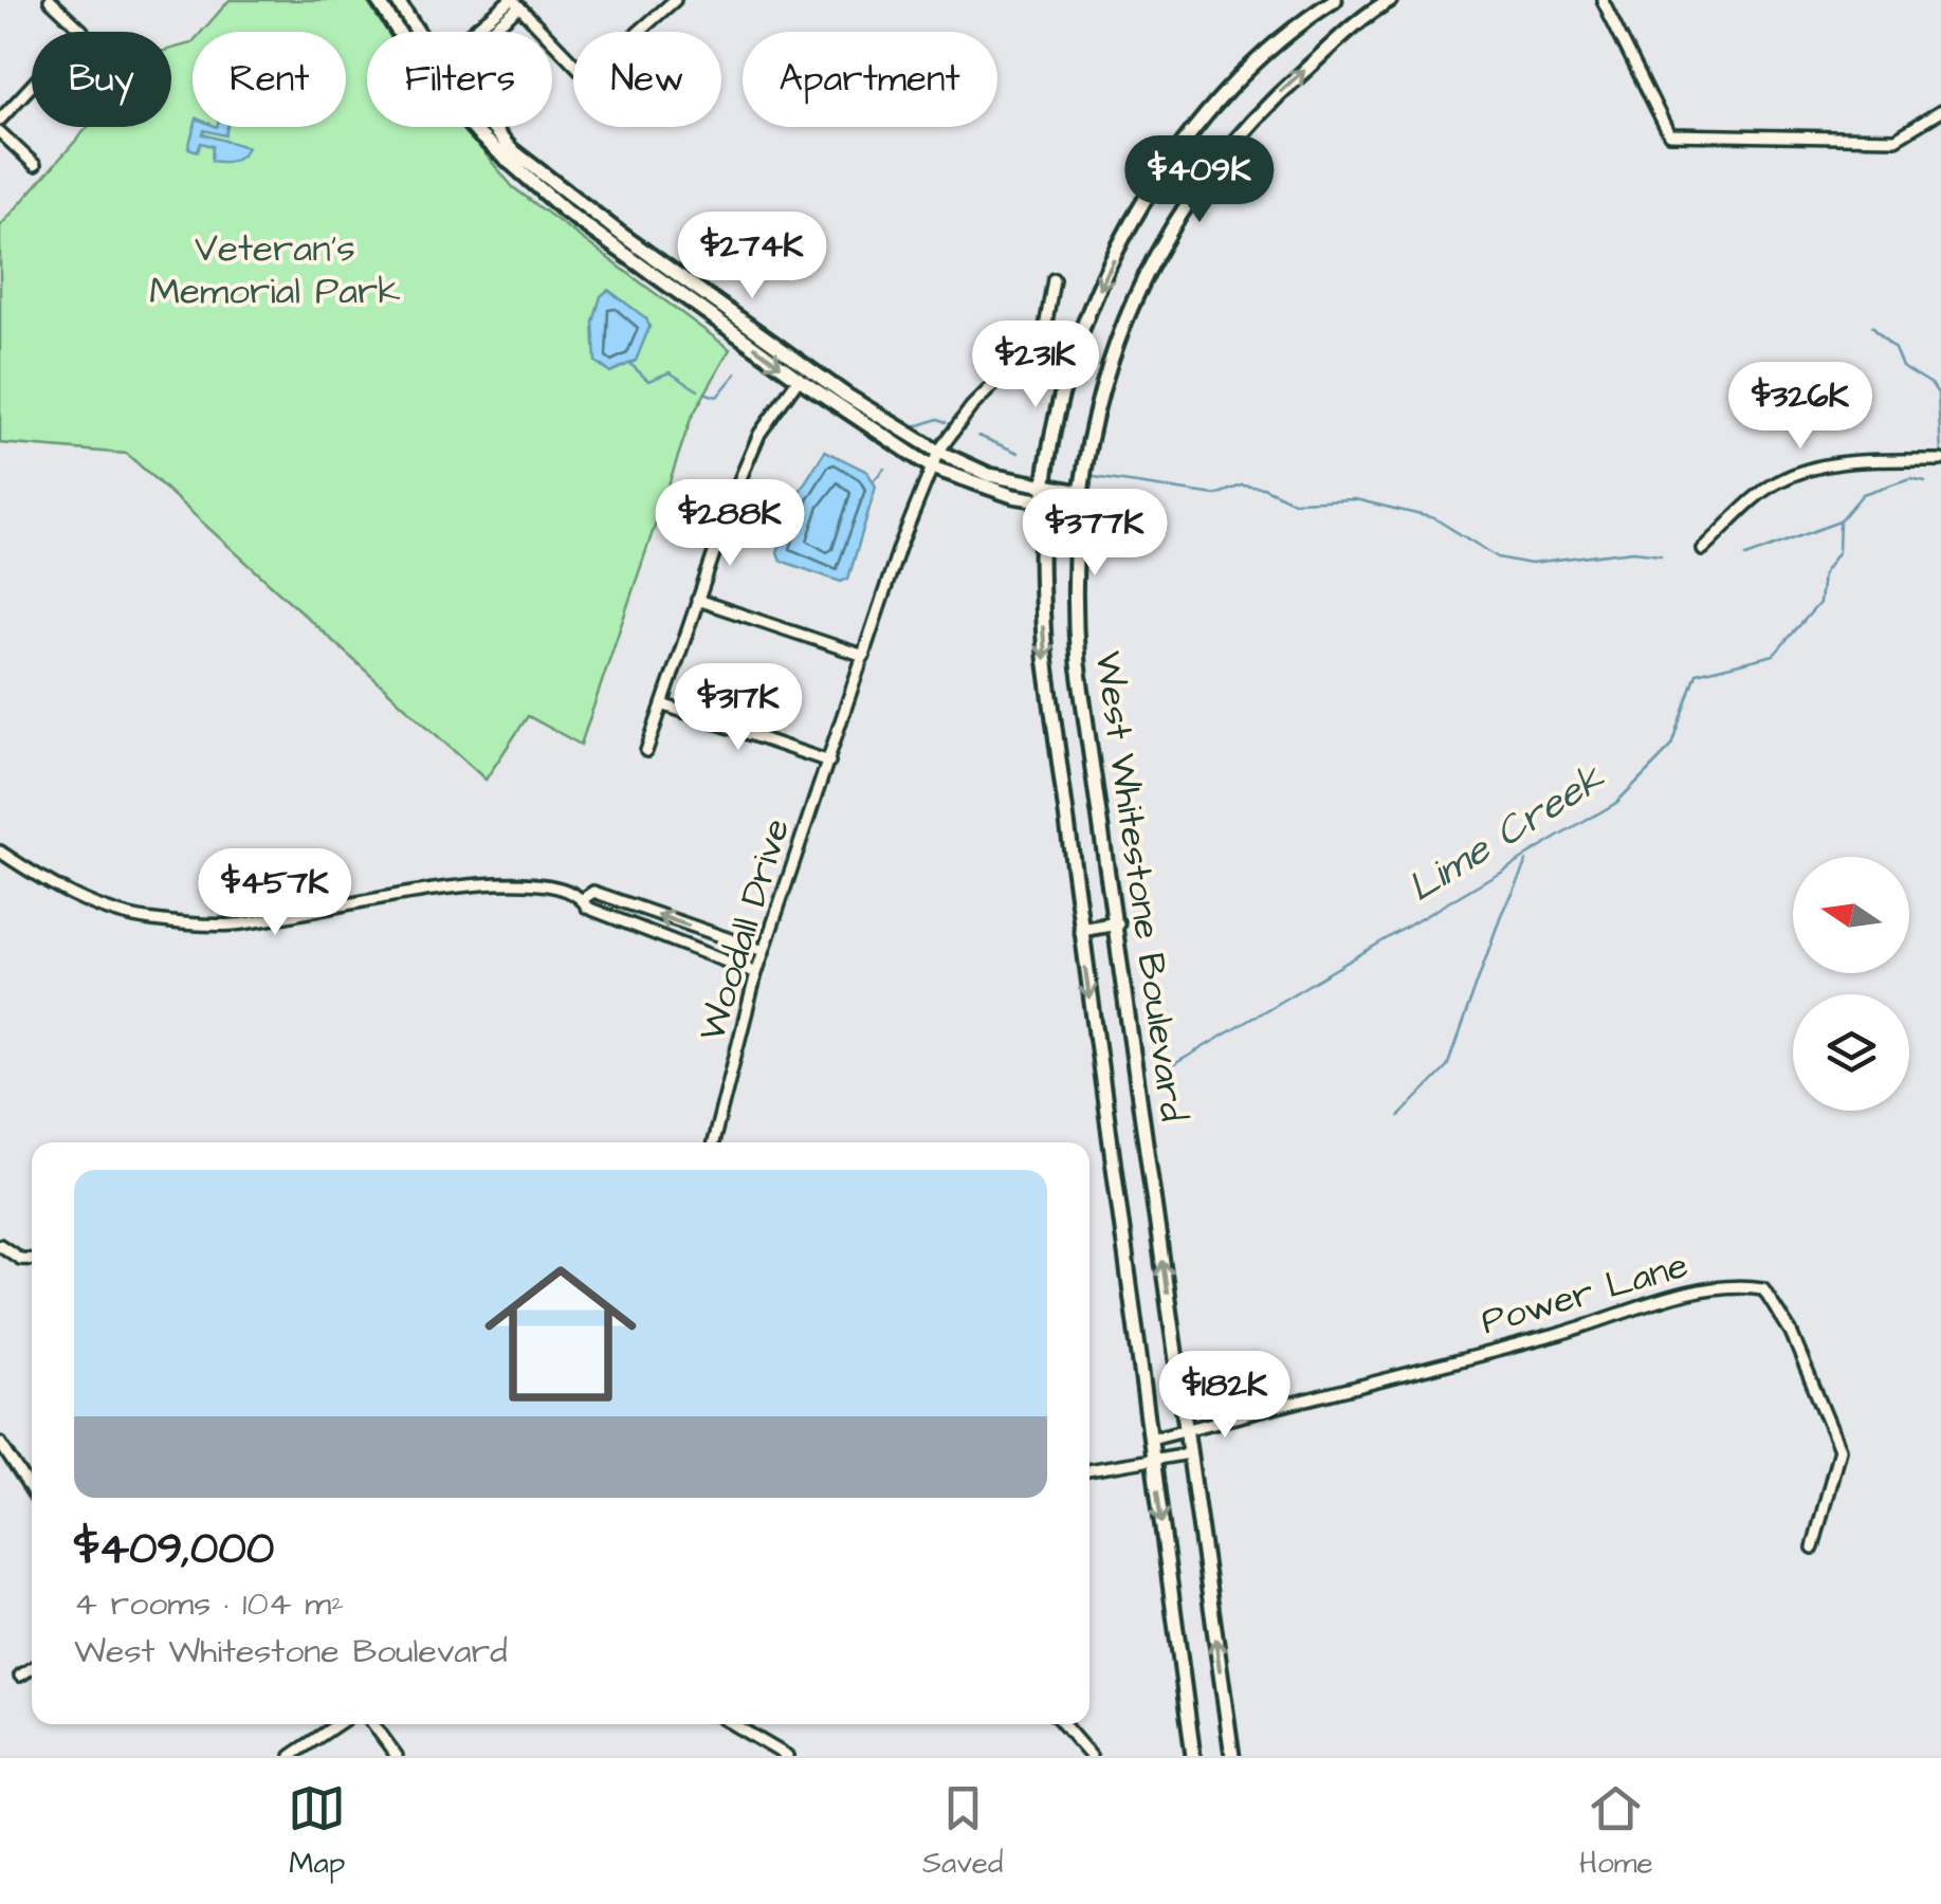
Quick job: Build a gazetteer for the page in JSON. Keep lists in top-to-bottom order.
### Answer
{
  "streets": {
    "main road": ["West Whitestone Boulevard"],
    "street": ["Woodall Drive", "Power Lane"]
  },
  "crossings": [
    ["West Whitestone Boulevard", "Power Lane"]
  ],
  "water": ["Lime Creek"],
  "parks": ["Veteran's Memorial Park"],
  "north": "left",
  "page": {
    "chip": [
      "Buy",
      "Rent",
      "Filters",
      "New",
      "Apartment"
    ],
    "price": [
      "$409K",
      "$274K",
      "$231K",
      "$326K",
      "$288K",
      "$377K",
      "$317K",
      "$457K",
      "$182K"
    ],
    "list": [
      {
        "name": "$409,000",
        "note": "4 rooms · 104 m² · West Whitestone Boulevard"
      }
    ],
    "tabs": ["Map", "Saved", "Home"]
  }
}
